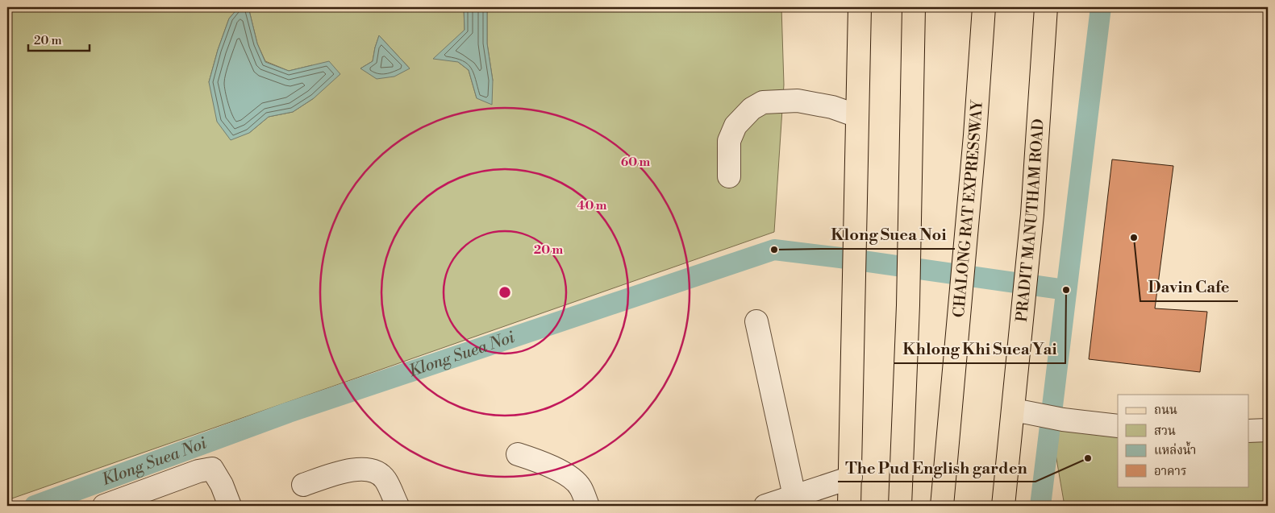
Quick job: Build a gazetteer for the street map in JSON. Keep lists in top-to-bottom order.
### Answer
{
  "streets": {
    "main road": ["CHALONG RAT EXPRESSWAY", "PRADIT MANUTHAM ROAD"]
  },
  "water": ["Klong Suea Noi"],
  "places": [
    "Davin Cafe",
    "Klong Suea Noi",
    "Khlong Khi Suea Yai",
    "The Pud English garden"
  ],
  "legend": [
    "ถนน",
    "สวน",
    "แหล่งน้ำ",
    "อาคาร"
  ],
  "scale_bar": "20 m",
  "rings": ["60 m", "40 m", "20 m"]
}
